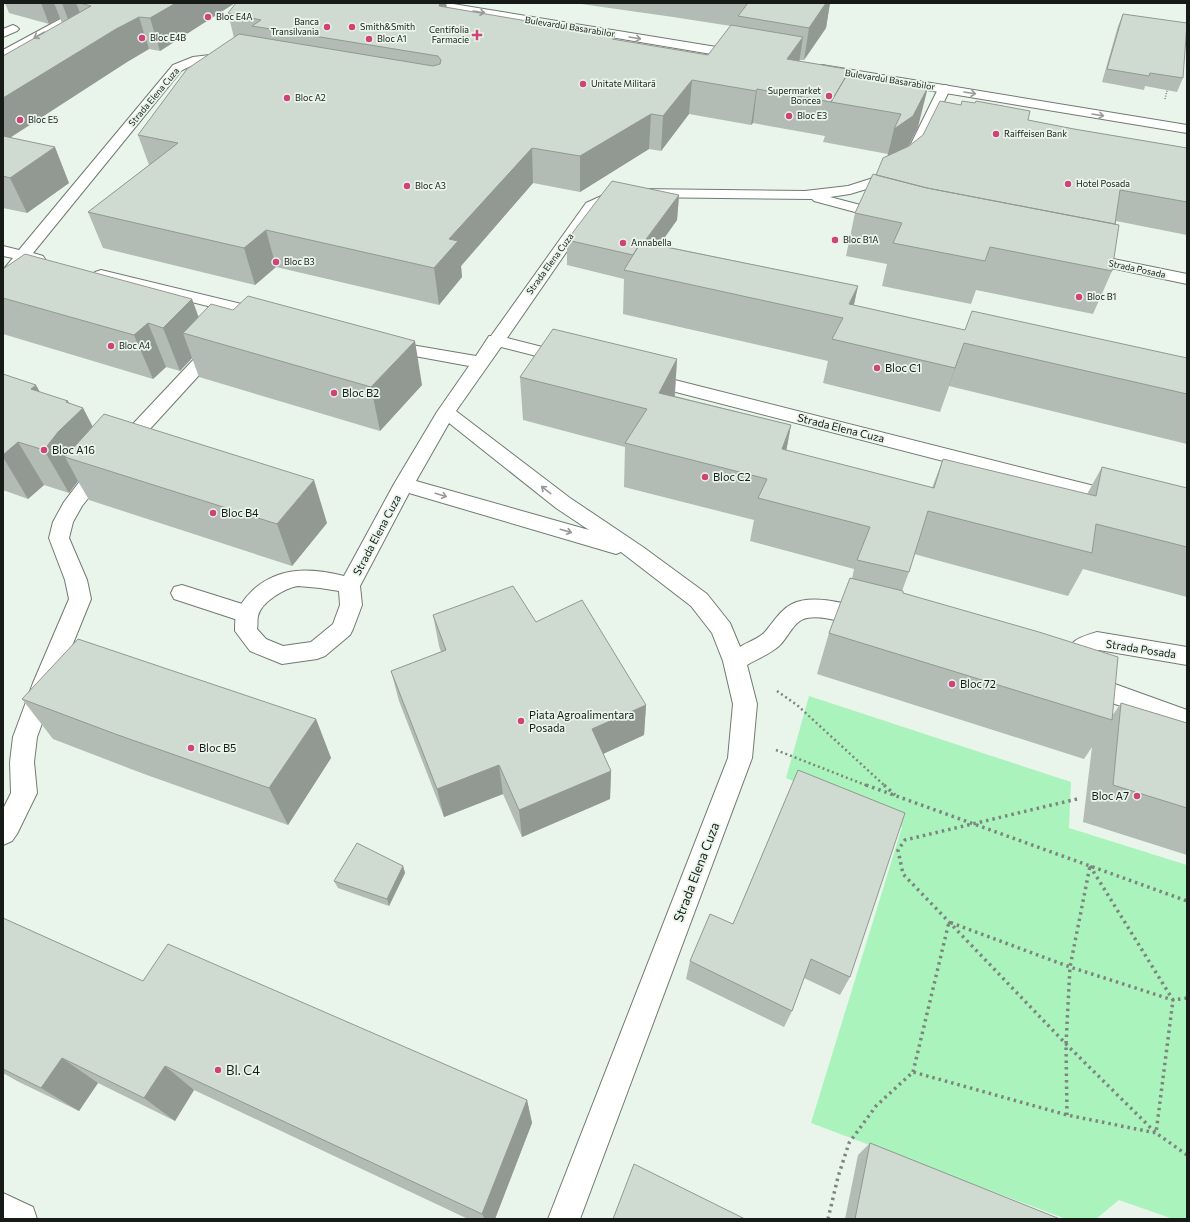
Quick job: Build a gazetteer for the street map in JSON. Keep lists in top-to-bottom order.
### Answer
{
  "streets": {
    "street": ["Bulevardul Basarabilor", "Strada Elena Cuza", "Strada Posada"]
  },
  "crossings": [
    ["Bulevardul Basarabilor", "Strada Elena Cuza"]
  ],
  "one_way": ["Bulevardul Basarabilor"],
  "places": {
    "other": [
      "Bloc E4A",
      "Banca Transilvania",
      "Smith&Smith",
      "Bloc E4B",
      "Bloc A1",
      "Unitate Militară",
      "Supermarket Boncea",
      "Bloc A2",
      "Bloc E3",
      "Bloc E5",
      "Raiffeisen Bank",
      "Hotel Posada",
      "Bloc A3",
      "Bloc B1A",
      "Annabella",
      "Bloc B3",
      "Bloc B1",
      "Bloc A4",
      "Bloc C1",
      "Bloc B2",
      "Bloc A16",
      "Bloc C2",
      "Bloc B4",
      "Bloc 72",
      "Piata Agroalimentara Posada",
      "Bloc B5",
      "Bloc A7",
      "Bl. C4"
    ],
    "health": ["Centifolia Farmacie"]
  }
}
